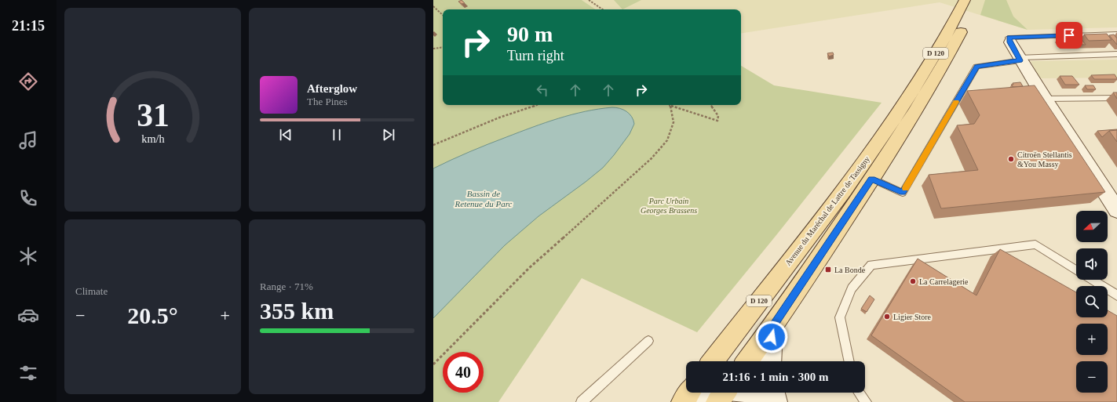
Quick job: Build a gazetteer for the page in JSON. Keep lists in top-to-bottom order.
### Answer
{
  "streets": {
    "main road": ["D 120", "Avenue du Maréchal de Lattre de Tassigny"]
  },
  "water": ["Bassin de Retenue du Parc"],
  "parks": ["Parc Urbain Georges Brassens"],
  "places": {
    "other": ["Citroën Stellantis &You Massy", "La Carrelagerie", "Ligier Store"],
    "transit": ["La Bonde"]
  },
  "north": "left",
  "page": {
    "tabs": "21:15",
    "turn": ["90 m", "Turn right"],
    "song": ["Afterglow", "The Pines"],
    "map_buttons": ["+", "−"],
    "tile": [
      "Climate",
      ["Range · 71%", "355 km"]
    ],
    "heat": ["−", "20.5°", "+"],
    "limit": "40",
    "trip": "21:16 · 1 min · 300 m",
    "gauge": ["31", "km/h"]
  }
}
